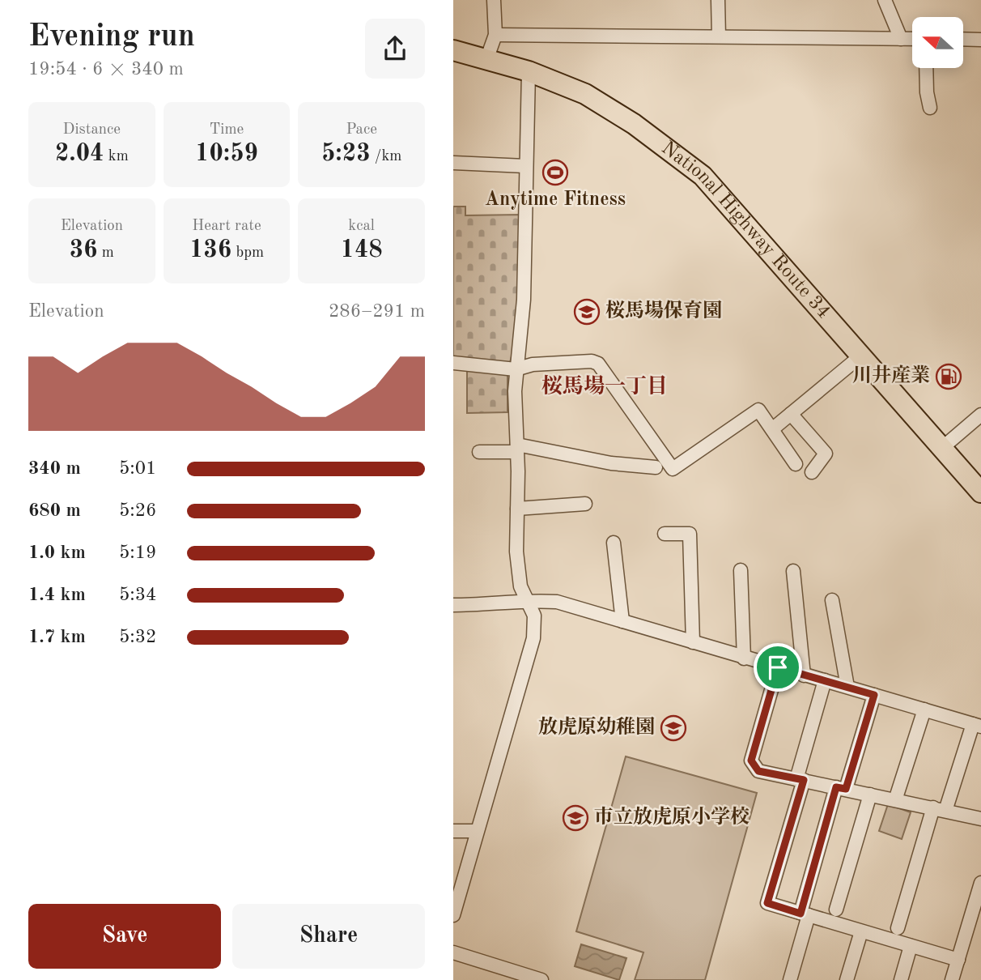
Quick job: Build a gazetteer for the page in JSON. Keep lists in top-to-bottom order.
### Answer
{
  "streets": {
    "highway": ["National Highway Route 34"]
  },
  "districts": ["桜馬場一丁目"],
  "places": {
    "sports": ["Anytime Fitness"],
    "school or university": ["桜馬場保育園", "放虎原幼稚園", "市立放虎原小学校"],
    "fuel station": ["川井産業"]
  },
  "north": "left",
  "page": {
    "heading": ["Evening run", "19:54 · 6 × 340 m"],
    "stats": [
      ["Distance", "2.04 km"],
      ["Time", "10:59"],
      ["Pace", "5:23 /km"],
      ["Elevation", "36 m"],
      ["Heart rate", "136 bpm"],
      ["kcal", "148"]
    ],
    "chart": ["Elevation", "286–291 m"],
    "list": [
      {
        "name": "340 m",
        "note": "5:01"
      },
      {
        "name": "680 m",
        "note": "5:26"
      },
      {
        "name": "1.0 km",
        "note": "5:19"
      },
      {
        "name": "1.4 km",
        "note": "5:34"
      },
      {
        "name": "1.7 km",
        "note": "5:32"
      }
    ],
    "buttons": ["Save", "Share"]
  }
}
